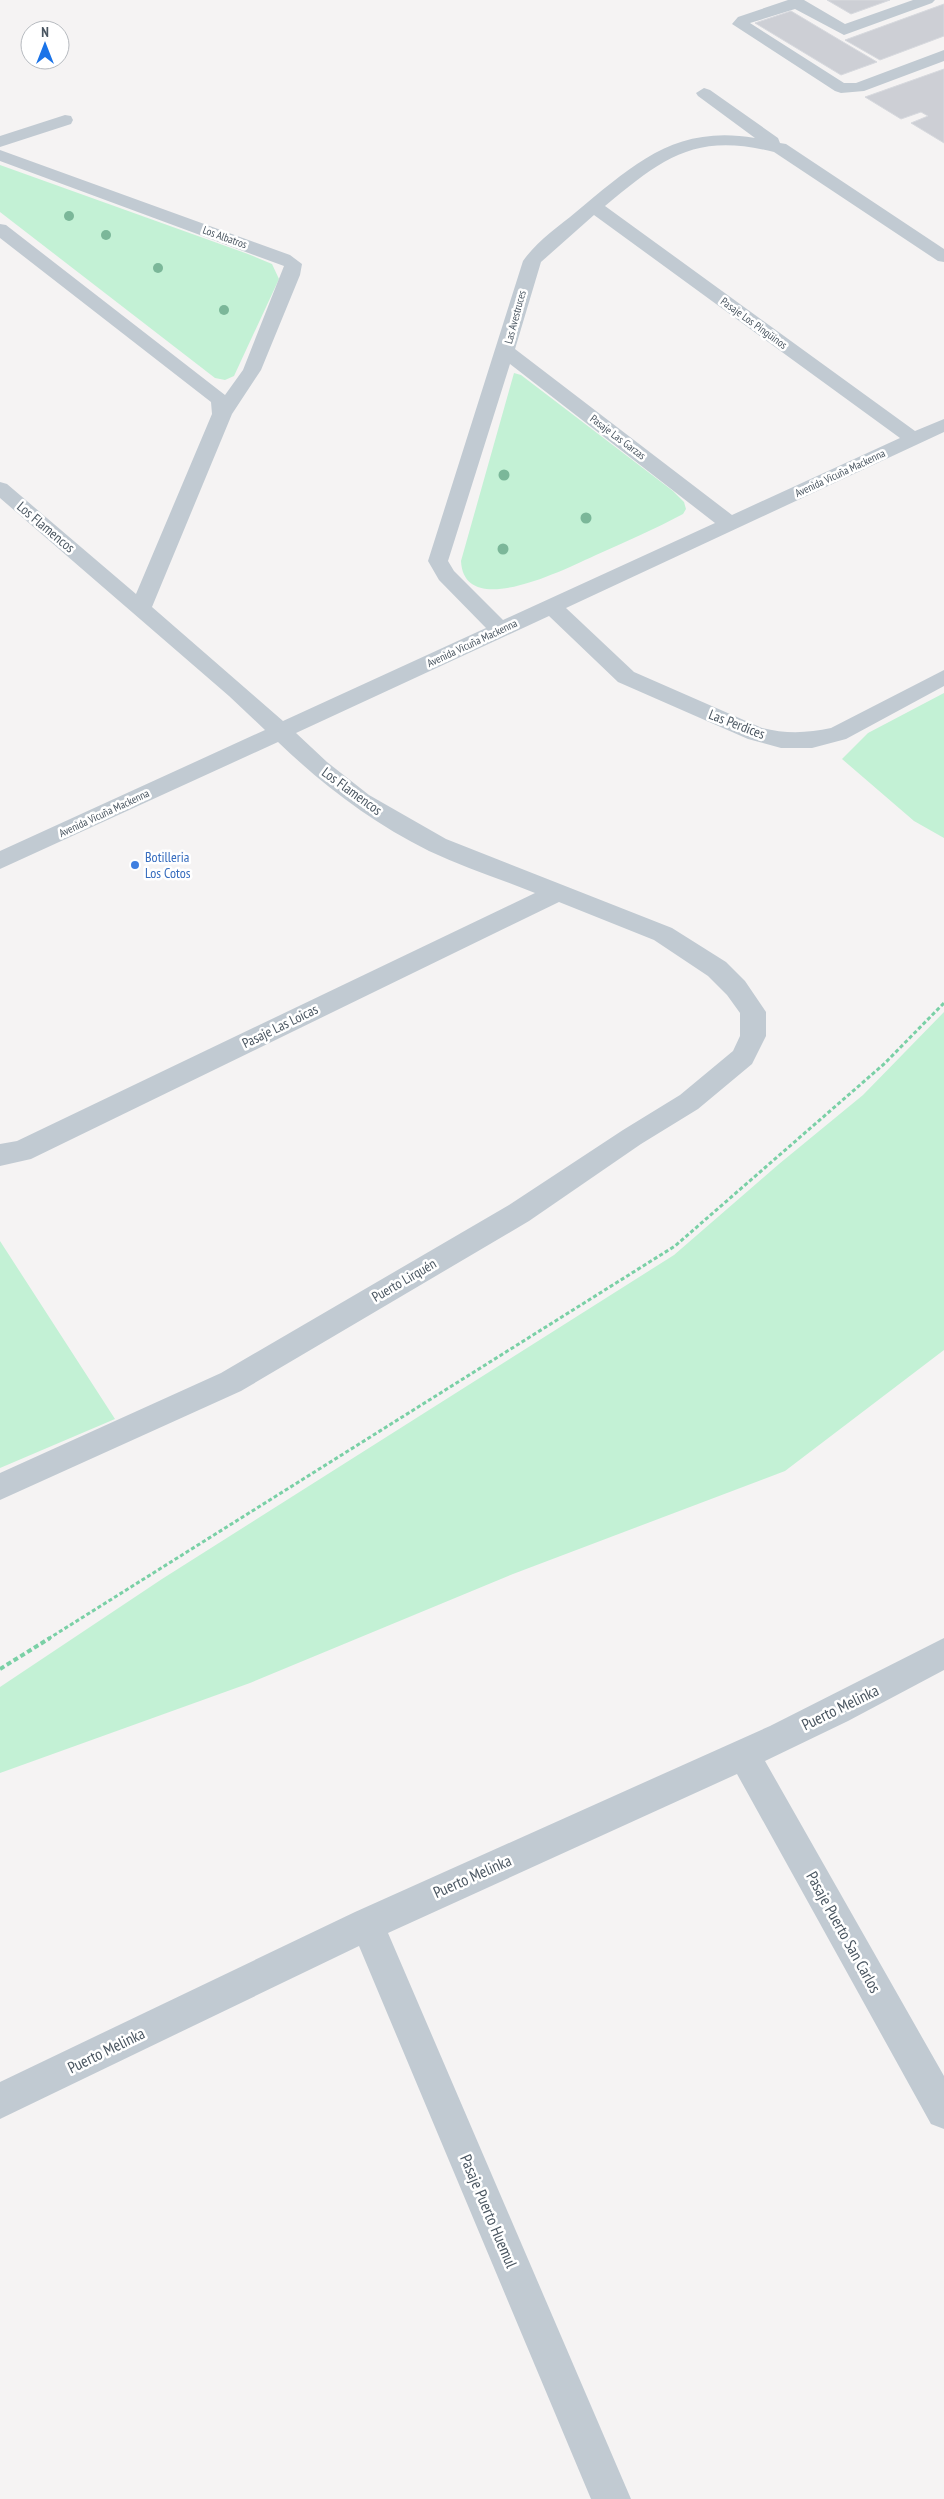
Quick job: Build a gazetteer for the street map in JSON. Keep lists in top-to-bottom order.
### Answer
{
  "streets": {
    "street": [
      "Los Albatros",
      "Las Avestruces",
      "Pasaje Los Pingüinos",
      "Pasaje Las Garzas",
      "Avenida Vicuña Mackenna",
      "Los Flamencos",
      "Las Perdices",
      "Pasaje Las Loicas",
      "Puerto Lirquén",
      "Puerto Melinka",
      "Pasaje Puerto San Carlos",
      "Pasaje Puerto Huemul"
    ]
  },
  "crossings": [
    ["Los Albatros", "Los Flamencos"],
    ["Las Avestruces", "Pasaje Los Pingüinos"],
    ["Las Avestruces", "Pasaje Las Garzas"],
    ["Las Avestruces", "Avenida Vicuña Mackenna"],
    ["Pasaje Los Pingüinos", "Avenida Vicuña Mackenna"],
    ["Pasaje Las Garzas", "Avenida Vicuña Mackenna"],
    ["Avenida Vicuña Mackenna", "Los Flamencos"],
    ["Avenida Vicuña Mackenna", "Las Perdices"],
    ["Los Flamencos", "Pasaje Las Loicas"],
    ["Los Flamencos", "Puerto Lirquén"],
    ["Puerto Melinka", "Pasaje Puerto San Carlos"],
    ["Puerto Melinka", "Pasaje Puerto Huemul"]
  ],
  "places": ["Botilleria Los Cotos"],
  "north": "top"
}
